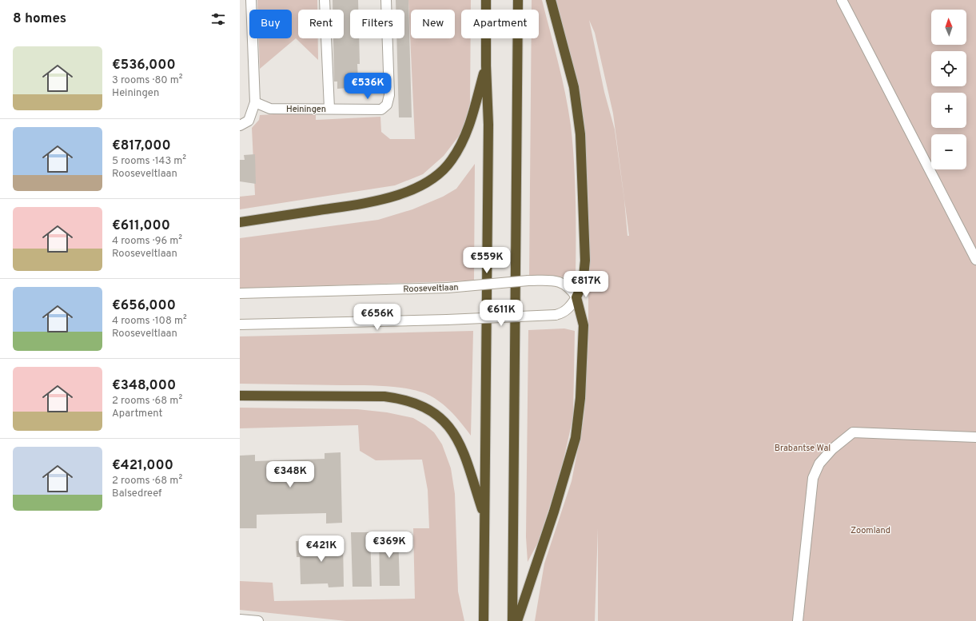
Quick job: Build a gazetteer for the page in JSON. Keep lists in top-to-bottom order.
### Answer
{
  "streets": {
    "street": ["Heiningen", "Rooseveltlaan"]
  },
  "parks": ["Brabantse Wal", "Zoomland"],
  "north": "top",
  "page": {
    "heading": "8 homes",
    "map_buttons": ["+", "−"],
    "chip": [
      "Buy",
      "Rent",
      "Filters",
      "New",
      "Apartment"
    ],
    "list": [
      {
        "name": "€536,000",
        "note": "3 rooms · 80 m² · Heiningen"
      },
      {
        "name": "€817,000",
        "note": "5 rooms · 143 m² · Rooseveltlaan"
      },
      {
        "name": "€611,000",
        "note": "4 rooms · 96 m² · Rooseveltlaan"
      },
      {
        "name": "€656,000",
        "note": "4 rooms · 108 m² · Rooseveltlaan"
      },
      {
        "name": "€348,000",
        "note": "2 rooms · 68 m² · Apartment"
      },
      {
        "name": "€421,000",
        "note": "2 rooms · 68 m² · Balsedreef"
      }
    ],
    "price": [
      "€536K",
      "€559K",
      "€817K",
      "€611K",
      "€656K",
      "€348K",
      "€369K",
      "€421K"
    ]
  }
}
